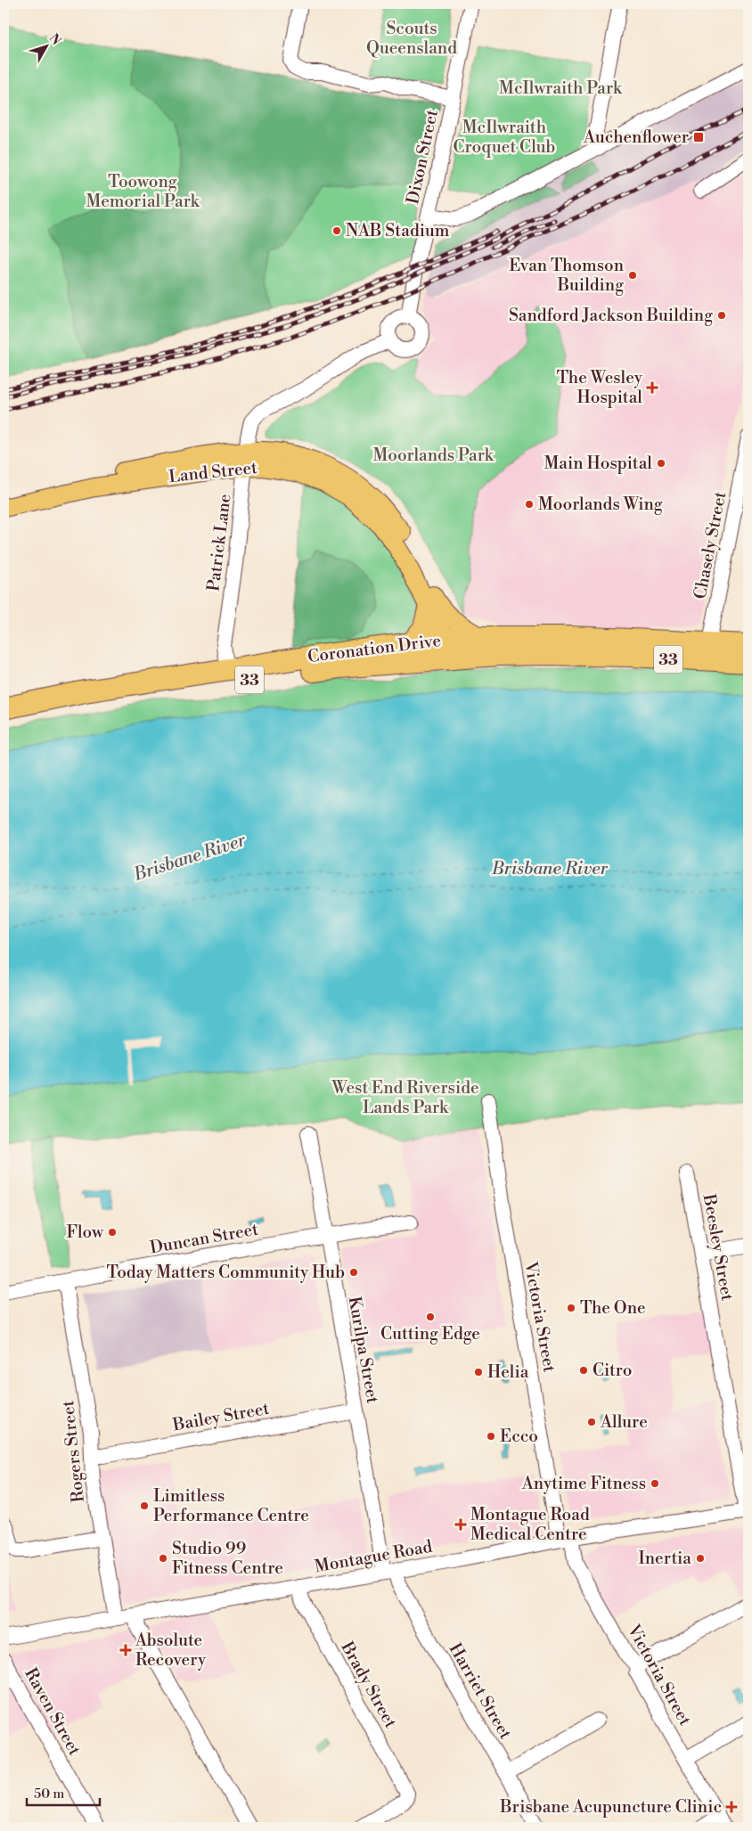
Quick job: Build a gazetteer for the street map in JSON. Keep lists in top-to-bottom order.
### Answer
{
  "streets": {
    "highway": ["Coronation Drive", "33"],
    "main road": ["Land Street"],
    "street": [
      "Dixon Street",
      "Patrick Lane",
      "Chasely Street",
      "Duncan Street",
      "Beesley Street",
      "Victoria Street",
      "Kurilpa Street",
      "Bailey Street",
      "Rogers Street",
      "Montague Road",
      "Brady Street",
      "Harriet Street",
      "Raven Street"
    ]
  },
  "crossings": [
    ["Dixon Street", "Patrick Lane"],
    ["Land Street", "Patrick Lane"],
    ["Land Street", "Coronation Drive"],
    ["Patrick Lane", "Coronation Drive"],
    ["Chasely Street", "Coronation Drive"],
    ["Duncan Street", "Kurilpa Street"],
    ["Duncan Street", "Rogers Street"],
    ["Beesley Street", "Montague Road"],
    ["Victoria Street", "Montague Road"],
    ["Kurilpa Street", "Bailey Street"],
    ["Kurilpa Street", "Montague Road"],
    ["Kurilpa Street", "Harriet Street"],
    ["Bailey Street", "Rogers Street"],
    ["Rogers Street", "Montague Road"],
    ["Montague Road", "Brady Street"],
    ["Montague Road", "Harriet Street"]
  ],
  "water": ["Brisbane River"],
  "parks": [
    "Scouts Queensland",
    "McIlwraith Park",
    "McIlwraith Croquet Club",
    "Toowong Memorial Park",
    "Moorlands Park",
    "West End Riverside Lands Park"
  ],
  "places": {
    "transit": ["Auchenflower"],
    "other": [
      "NAB Stadium",
      "Evan Thomson Building",
      "Sandford Jackson Building",
      "Main Hospital",
      "Moorlands Wing",
      "Flow",
      "Today Matters Community Hub",
      "The One",
      "Cutting Edge",
      "Citro",
      "Helia",
      "Allure",
      "Ecco",
      "Anytime Fitness",
      "Limitless Performance Centre",
      "Studio 99 Fitness Centre",
      "Inertia"
    ],
    "health": [
      "The Wesley Hospital",
      "Montague Road Medical Centre",
      "Absolute Recovery",
      "Brisbane Acupuncture Clinic"
    ]
  },
  "scale_bar": "50 m",
  "north": "top right"
}
